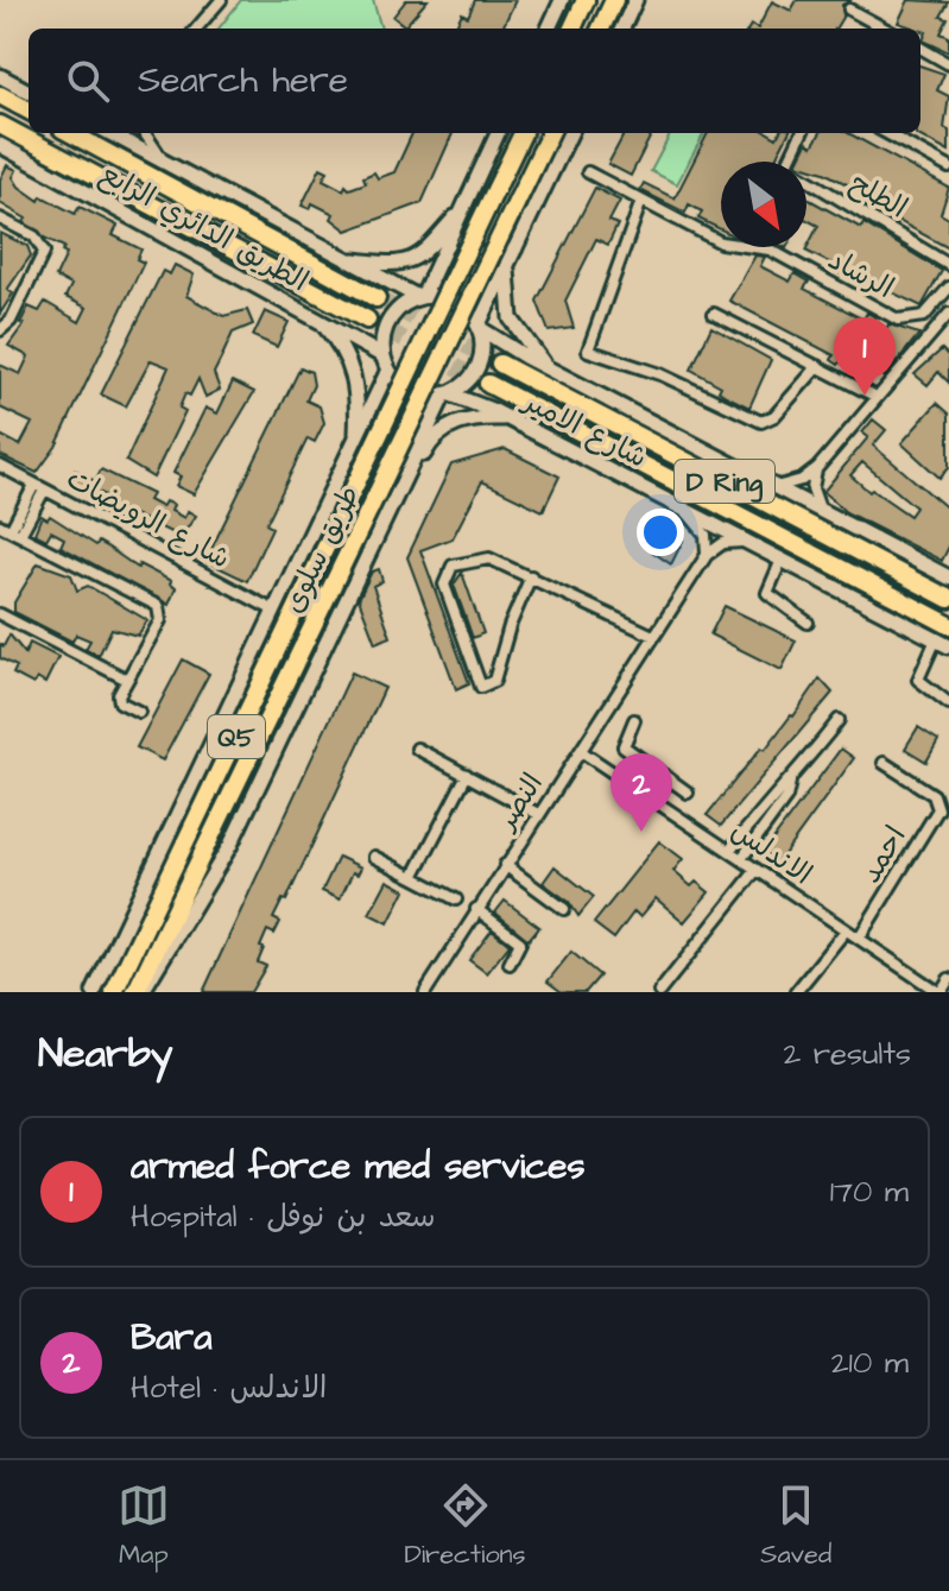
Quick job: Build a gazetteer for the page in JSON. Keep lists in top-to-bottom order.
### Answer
{
  "streets": {
    "highway": [
      "الطريق الدائري الرابع",
      "D Ring",
      "طريق سلوى",
      "Q5"
    ],
    "main road": ["شارع الامير"],
    "street": [
      "الطلح",
      "الرشاد",
      "شارع الرويضات",
      "النصر",
      "الاندلس",
      "احمد"
    ]
  },
  "crossings": [
    ["الطريق الدائري الرابع", "شارع الامير"],
    ["الطريق الدائري الرابع", "طريق سلوى"],
    ["شارع الامير", "طريق سلوى"],
    ["شارع الرويضات", "طريق سلوى"],
    ["النصر", "الاندلس"],
    ["الاندلس", "احمد"]
  ],
  "north": "bottom right",
  "page": {
    "search": "Search here",
    "pins": ["1", "2"],
    "heading": ["Nearby", "2 results"],
    "list": [
      {
        "mark": "1",
        "name": "armed force med services",
        "note": "Hospital · سعد بن نوفل",
        "value": "170 m"
      },
      {
        "mark": "2",
        "name": "Bara",
        "note": "Hotel · الاندلس",
        "value": "210 m"
      }
    ],
    "nav": ["Map", "Directions", "Saved"]
  }
}
